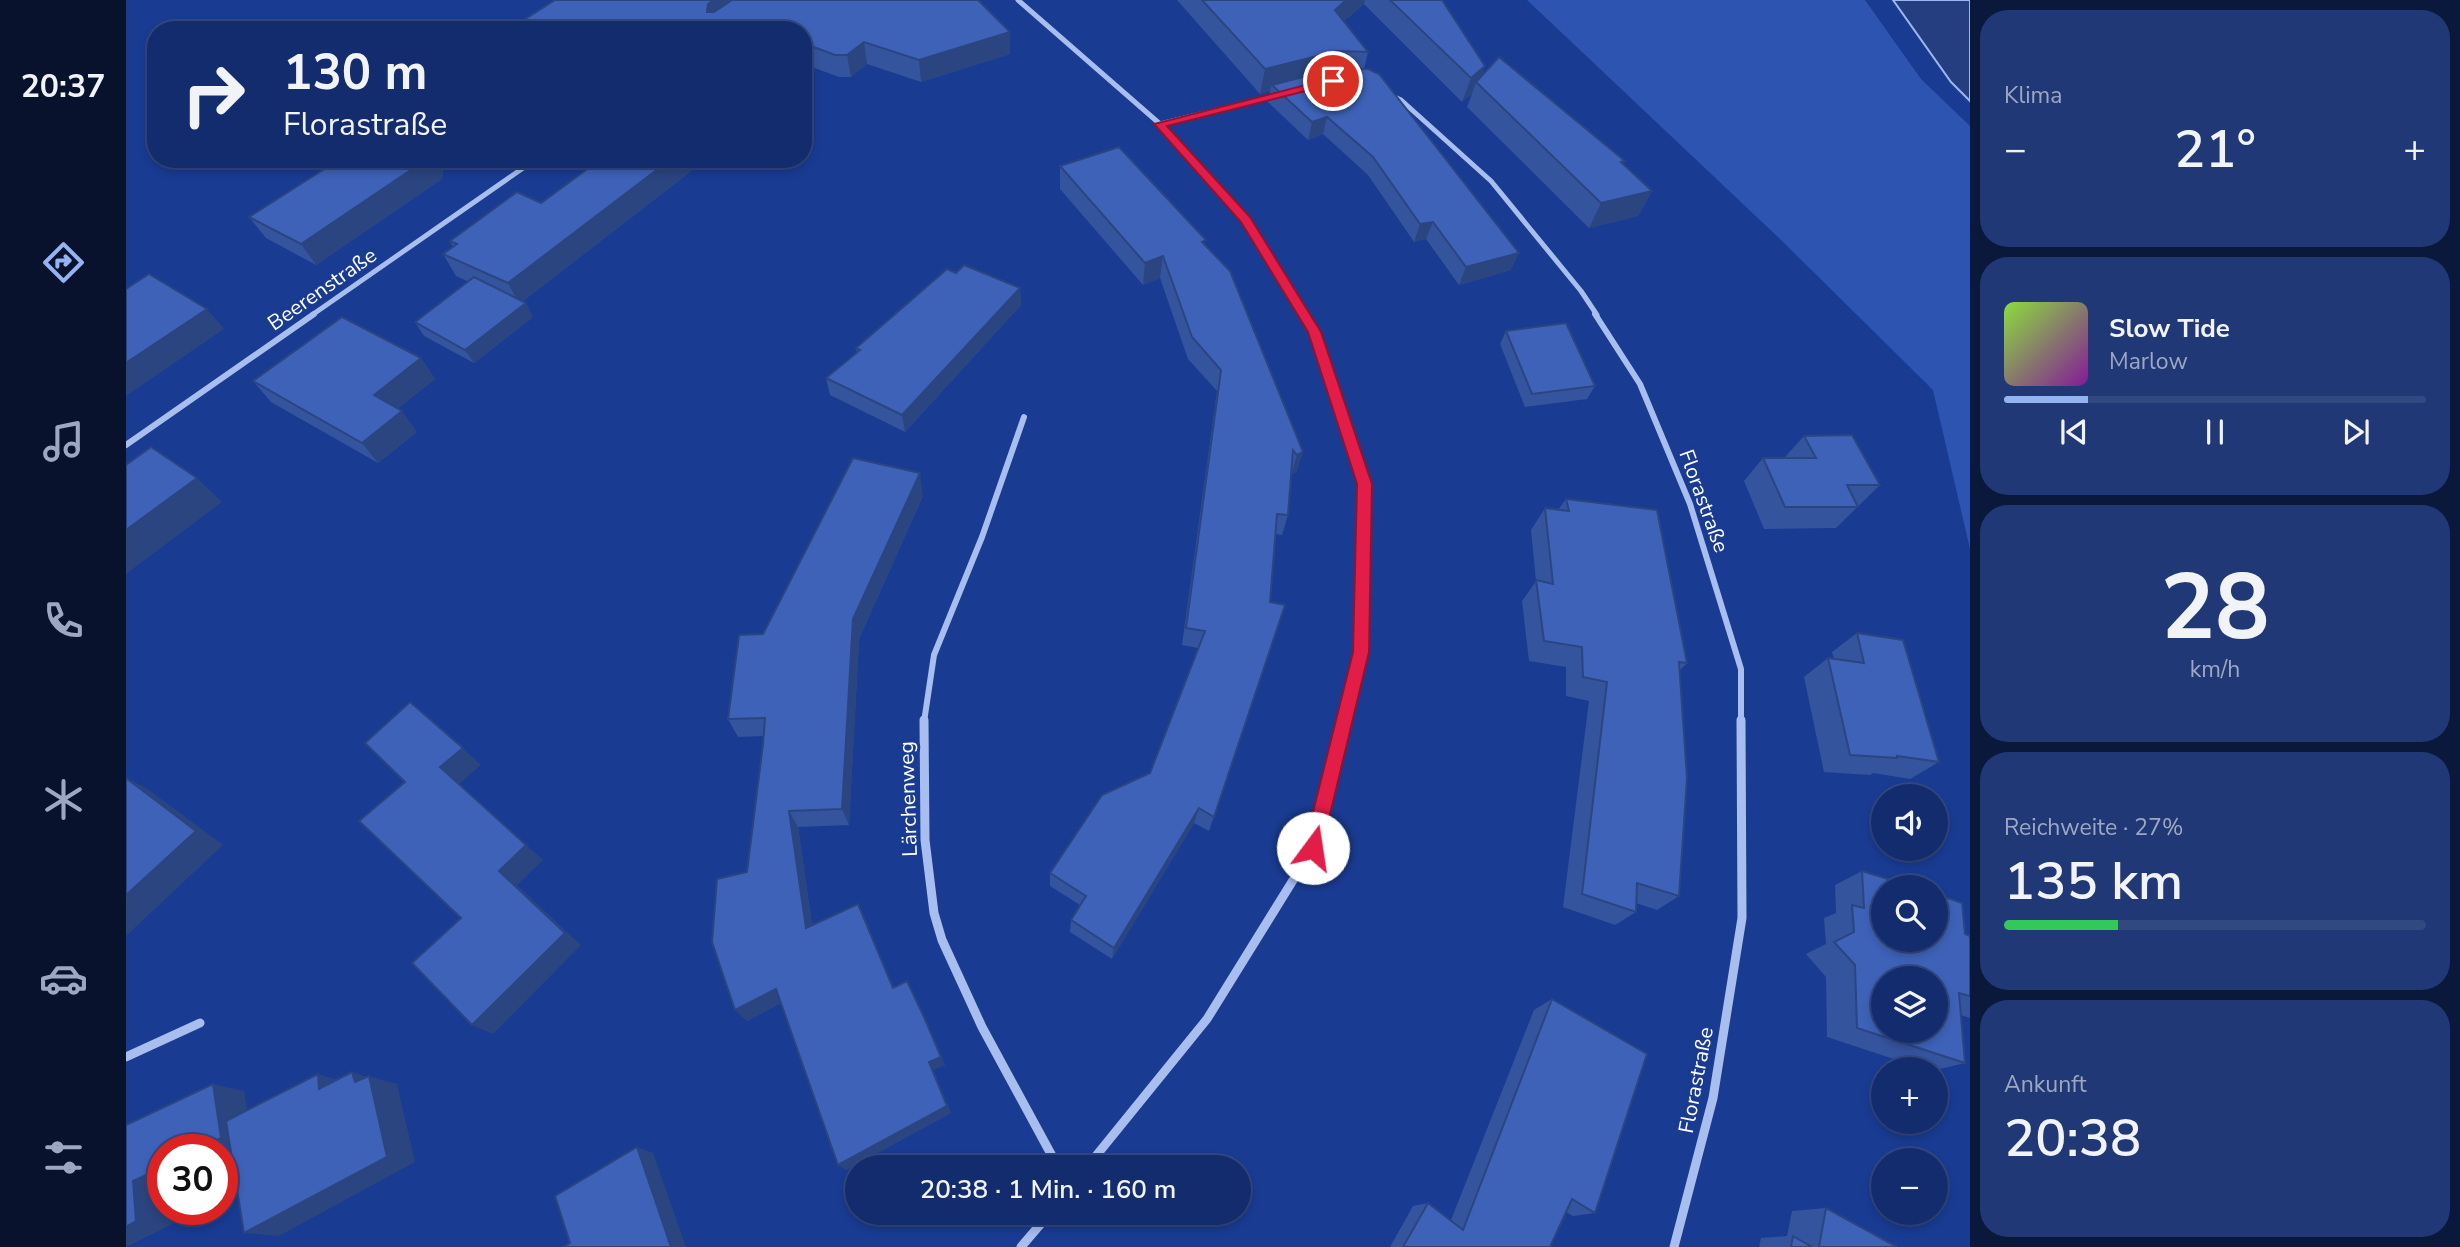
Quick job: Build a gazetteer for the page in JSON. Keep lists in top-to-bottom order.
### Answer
{
  "streets": {
    "street": ["Beerenstraße", "Florastraße", "Lärchenweg"]
  },
  "page": {
    "tabs": "20:37",
    "tile": [
      "Klima",
      ["28", "km/h"],
      ["Reichweite · 27%", "135 km"],
      ["Ankunft", "20:38"]
    ],
    "turn": ["130 m", "Florastraße"],
    "heat": ["−", "21°", "+"],
    "song": ["Slow Tide", "Marlow"],
    "map_buttons": ["+", "−"],
    "limit": "30",
    "trip": "20:38 · 1 Min. · 160 m"
  }
}
